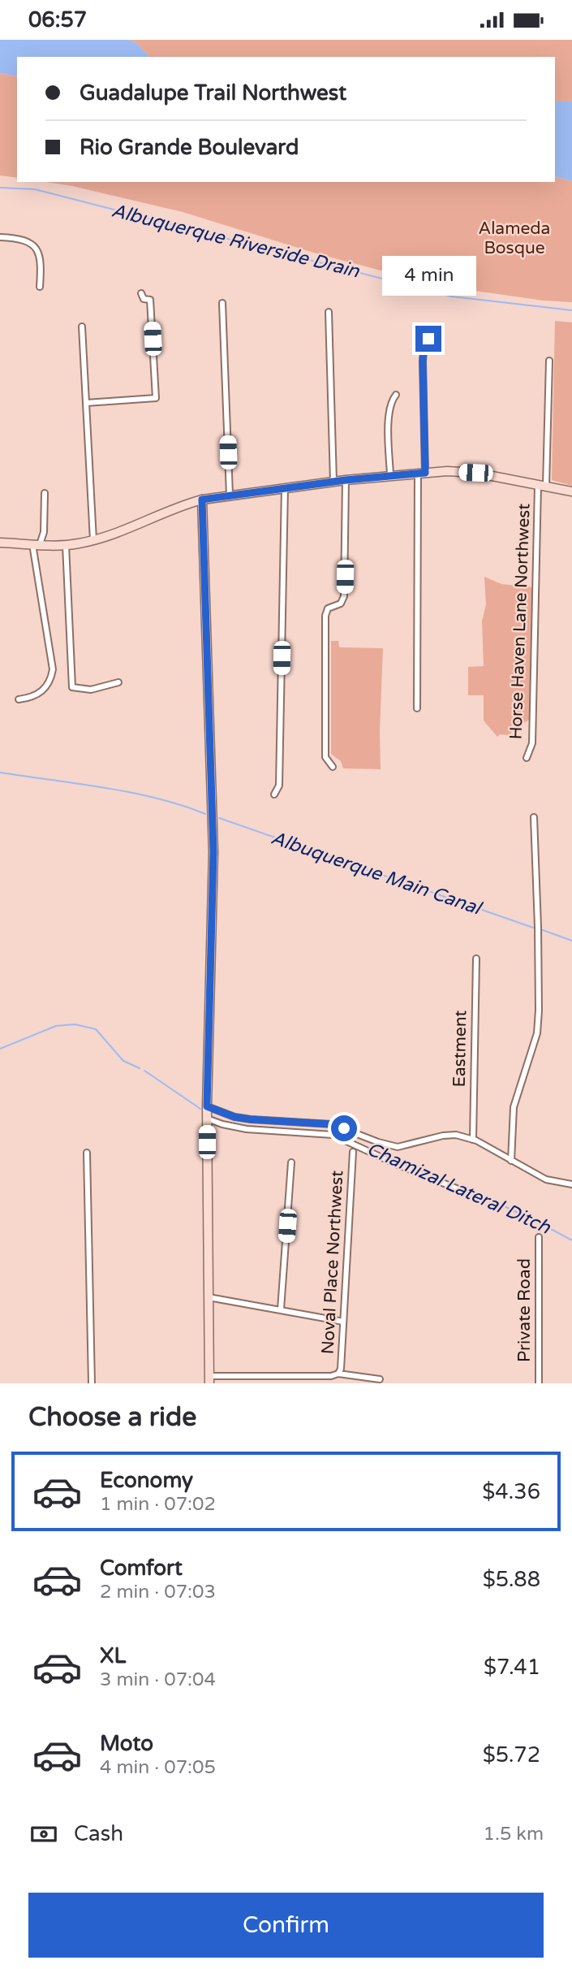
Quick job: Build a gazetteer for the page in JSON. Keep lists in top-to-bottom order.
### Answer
{
  "streets": {
    "street": [
      "Horse Haven Lane Northwest",
      "Eastment",
      "Noval Place Northwest",
      "Private Road"
    ]
  },
  "water": ["Albuquerque Riverside Drain", "Albuquerque Main Canal", "Chamizal Lateral Ditch"],
  "parks": ["Alameda Bosque"],
  "page": {
    "status": "06:57",
    "banner": ["Guadalupe Trail Northwest", "Rio Grande Boulevard"],
    "bubble": "4 min",
    "heading": "Choose a ride",
    "list": [
      {
        "name": "Economy",
        "note": "1 min · 07:02",
        "value": "$4.36"
      },
      {
        "name": "Comfort",
        "note": "2 min · 07:03",
        "value": "$5.88"
      },
      {
        "name": "XL",
        "note": "3 min · 07:04",
        "value": "$7.41"
      },
      {
        "name": "Moto",
        "note": "4 min · 07:05",
        "value": "$5.72"
      }
    ],
    "pay": ["Cash", "1.5 km"],
    "buttons": "Confirm"
  }
}
